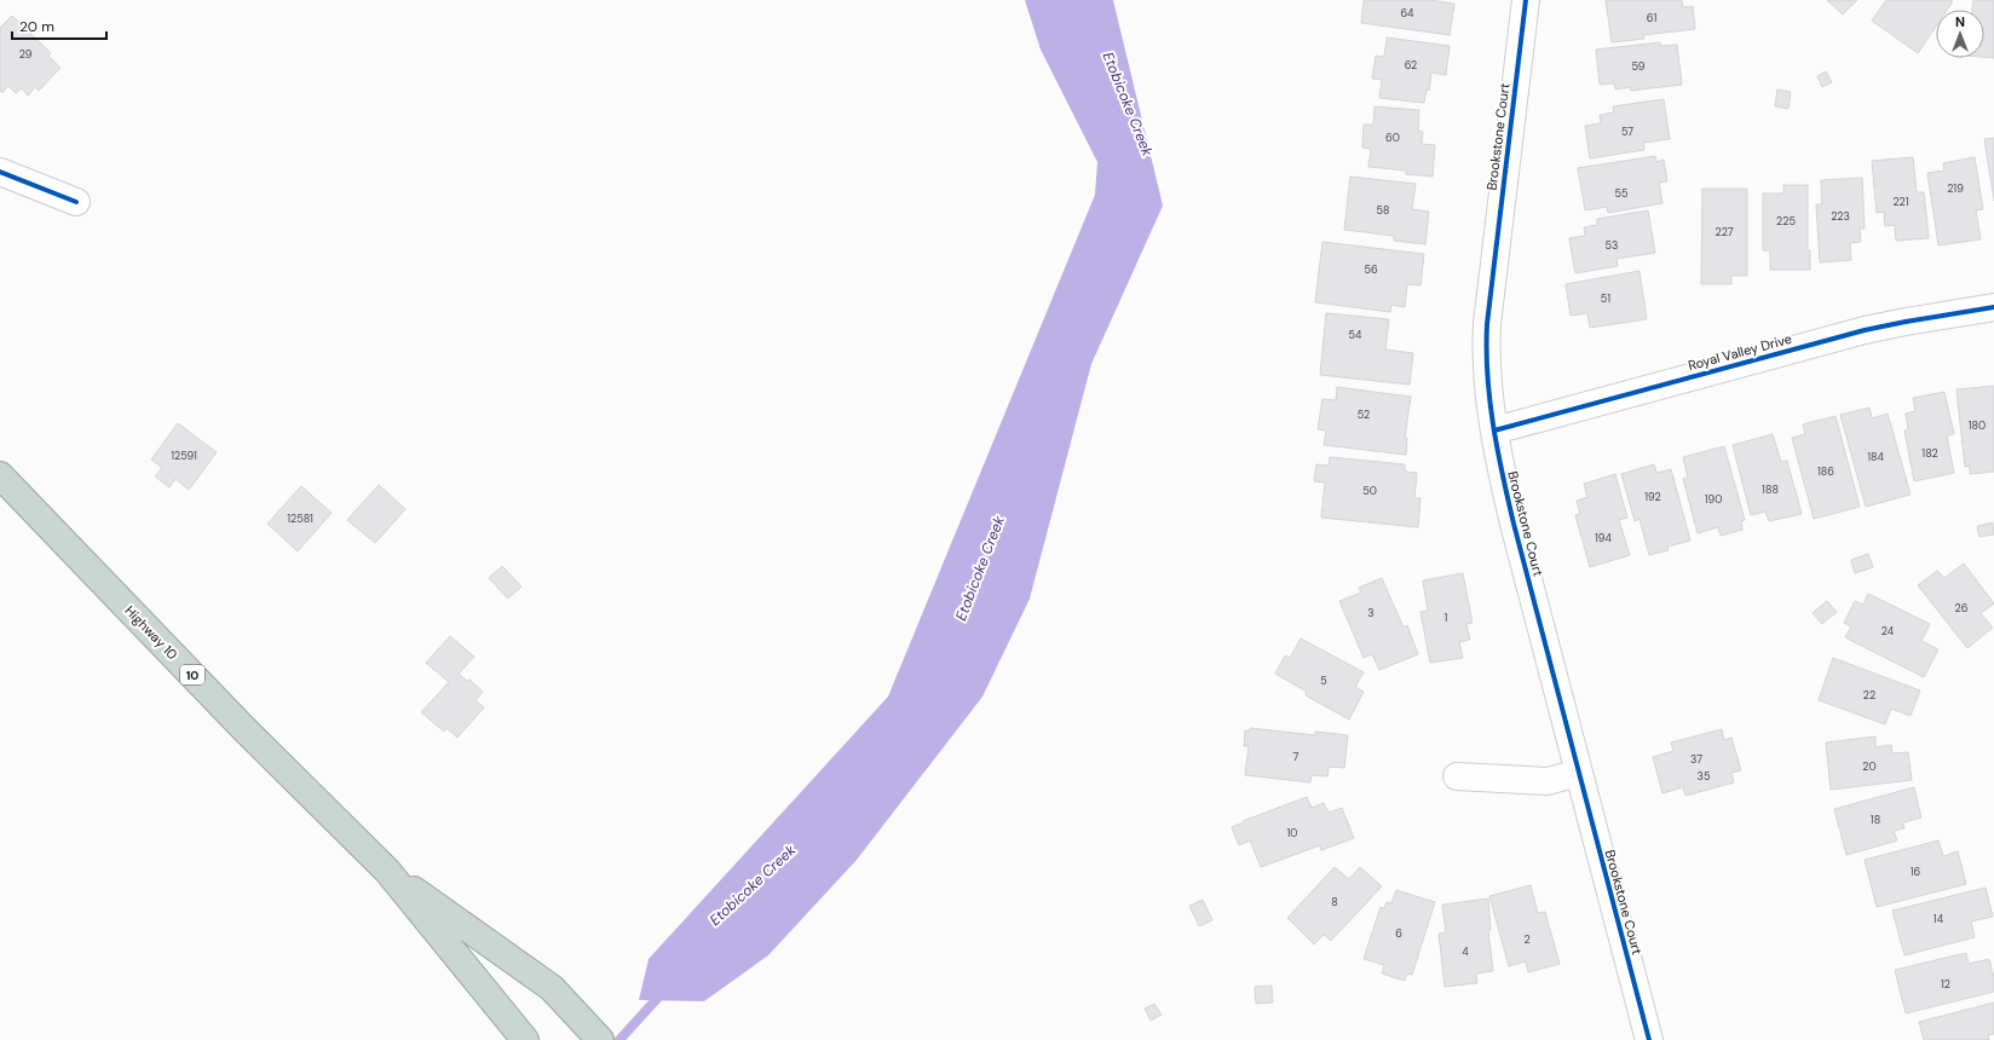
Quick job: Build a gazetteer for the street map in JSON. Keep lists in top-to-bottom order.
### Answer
{
  "streets": {
    "highway": ["Highway 10", "10"],
    "street": ["Brookstone Court", "Royal Valley Drive"]
  },
  "crossings": [
    ["Brookstone Court", "Royal Valley Drive"]
  ],
  "water": ["Etobicoke Creek"],
  "house_numbers": [
    "64",
    "61",
    "29",
    "62",
    "59",
    "57",
    "60",
    "219",
    "55",
    "221",
    "58",
    "223",
    "225",
    "227",
    "53",
    "56",
    "51",
    "54",
    "52",
    "180",
    "182",
    "12591",
    "184",
    "186",
    "188",
    "50",
    "192",
    "190",
    "12581",
    "194",
    "26",
    "3",
    "1",
    "24",
    "5",
    "22",
    "7",
    "37",
    "20",
    "35",
    "18",
    "10",
    "16",
    "8",
    "14",
    "6",
    "2",
    "4",
    "12"
  ],
  "scale_bar": "20 m",
  "north": "top"
}
